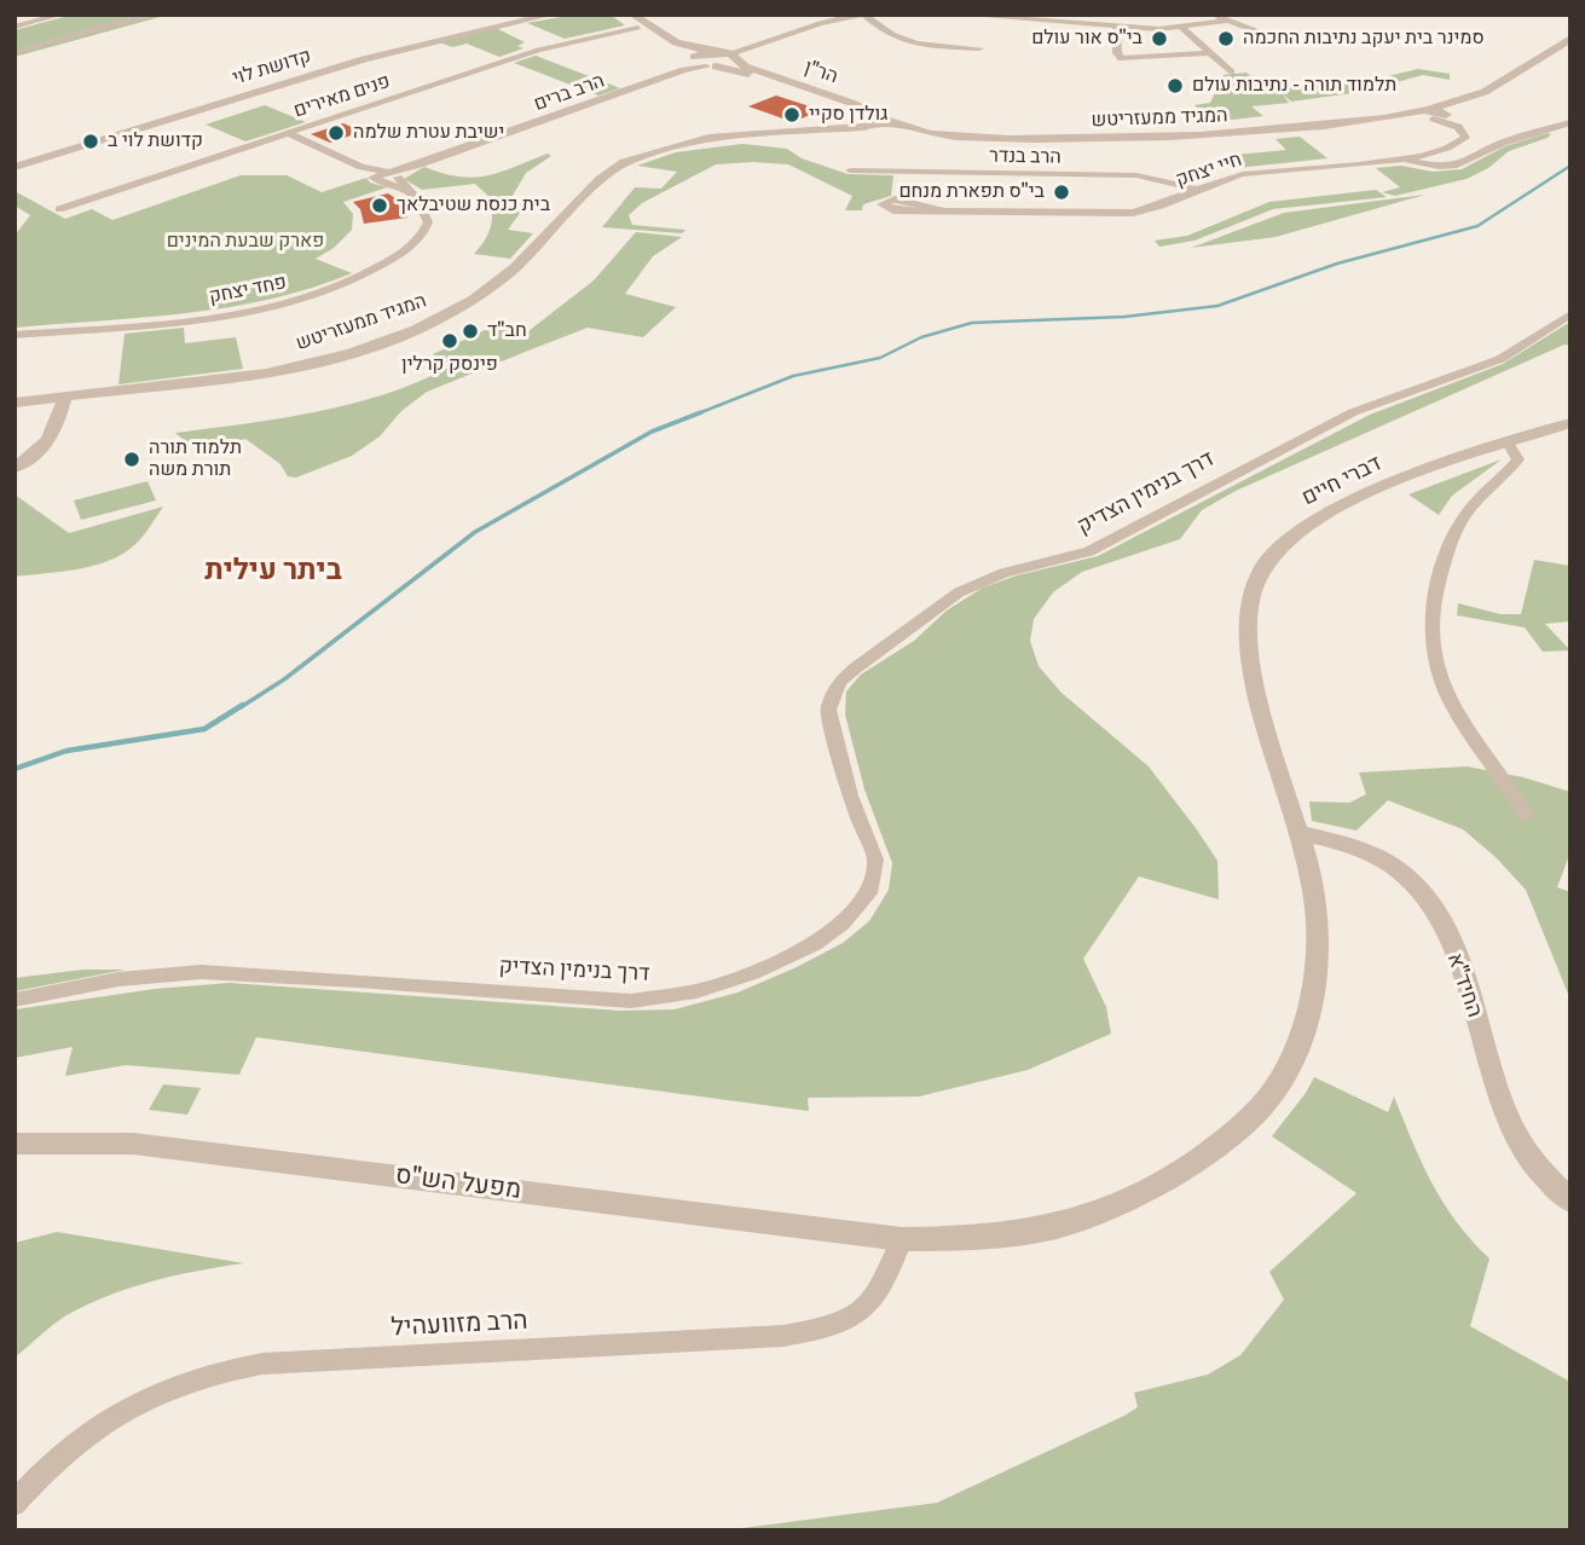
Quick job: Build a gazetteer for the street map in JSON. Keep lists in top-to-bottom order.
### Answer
{
  "streets": {
    "street": [
      "קדושת לוי",
      "הר\"ן",
      "הרב ברים",
      "פנים מאירים",
      "המגיד ממעזריטש",
      "הרב בנדר",
      "חיי יצחק",
      "פחד יצחק",
      "דברי חיים",
      "דרך בנימין הצדיק",
      "החיד\"א",
      "מפעל הש\"ס",
      "הרב מזוועהיל"
    ]
  },
  "crossings": [
    ["הר\"ן", "הרב ברים"],
    ["הר\"ן", "פנים מאירים"],
    ["הר\"ן", "המגיד ממעזריטש"],
    ["הרב ברים", "פחד יצחק"],
    ["פנים מאירים", "פחד יצחק"],
    ["המגיד ממעזריטש", "חיי יצחק"],
    ["הרב בנדר", "חיי יצחק"],
    ["דברי חיים", "החיד\"א"],
    ["דברי חיים", "מפעל הש\"ס"],
    ["דברי חיים", "הרב מזוועהיל"],
    ["מפעל הש\"ס", "הרב מזוועהיל"]
  ],
  "districts": ["ביתר עילית"],
  "parks": ["פארק שבעת המינים"],
  "places": [
    "בי\"ס אור עולם",
    "סמינר בית יעקב נתיבות החכמה",
    "תלמוד תורה - נתיבות עולם",
    "גולדן סקיי",
    "ישיבת עטרת שלמה",
    "קדושת לוי ב",
    "בי\"ס תפארת מנחם",
    "בית כנסת שטיבלאך",
    "חב\"ד",
    "פינסק קרלין",
    "תלמוד תורה תורת משה"
  ]
}
